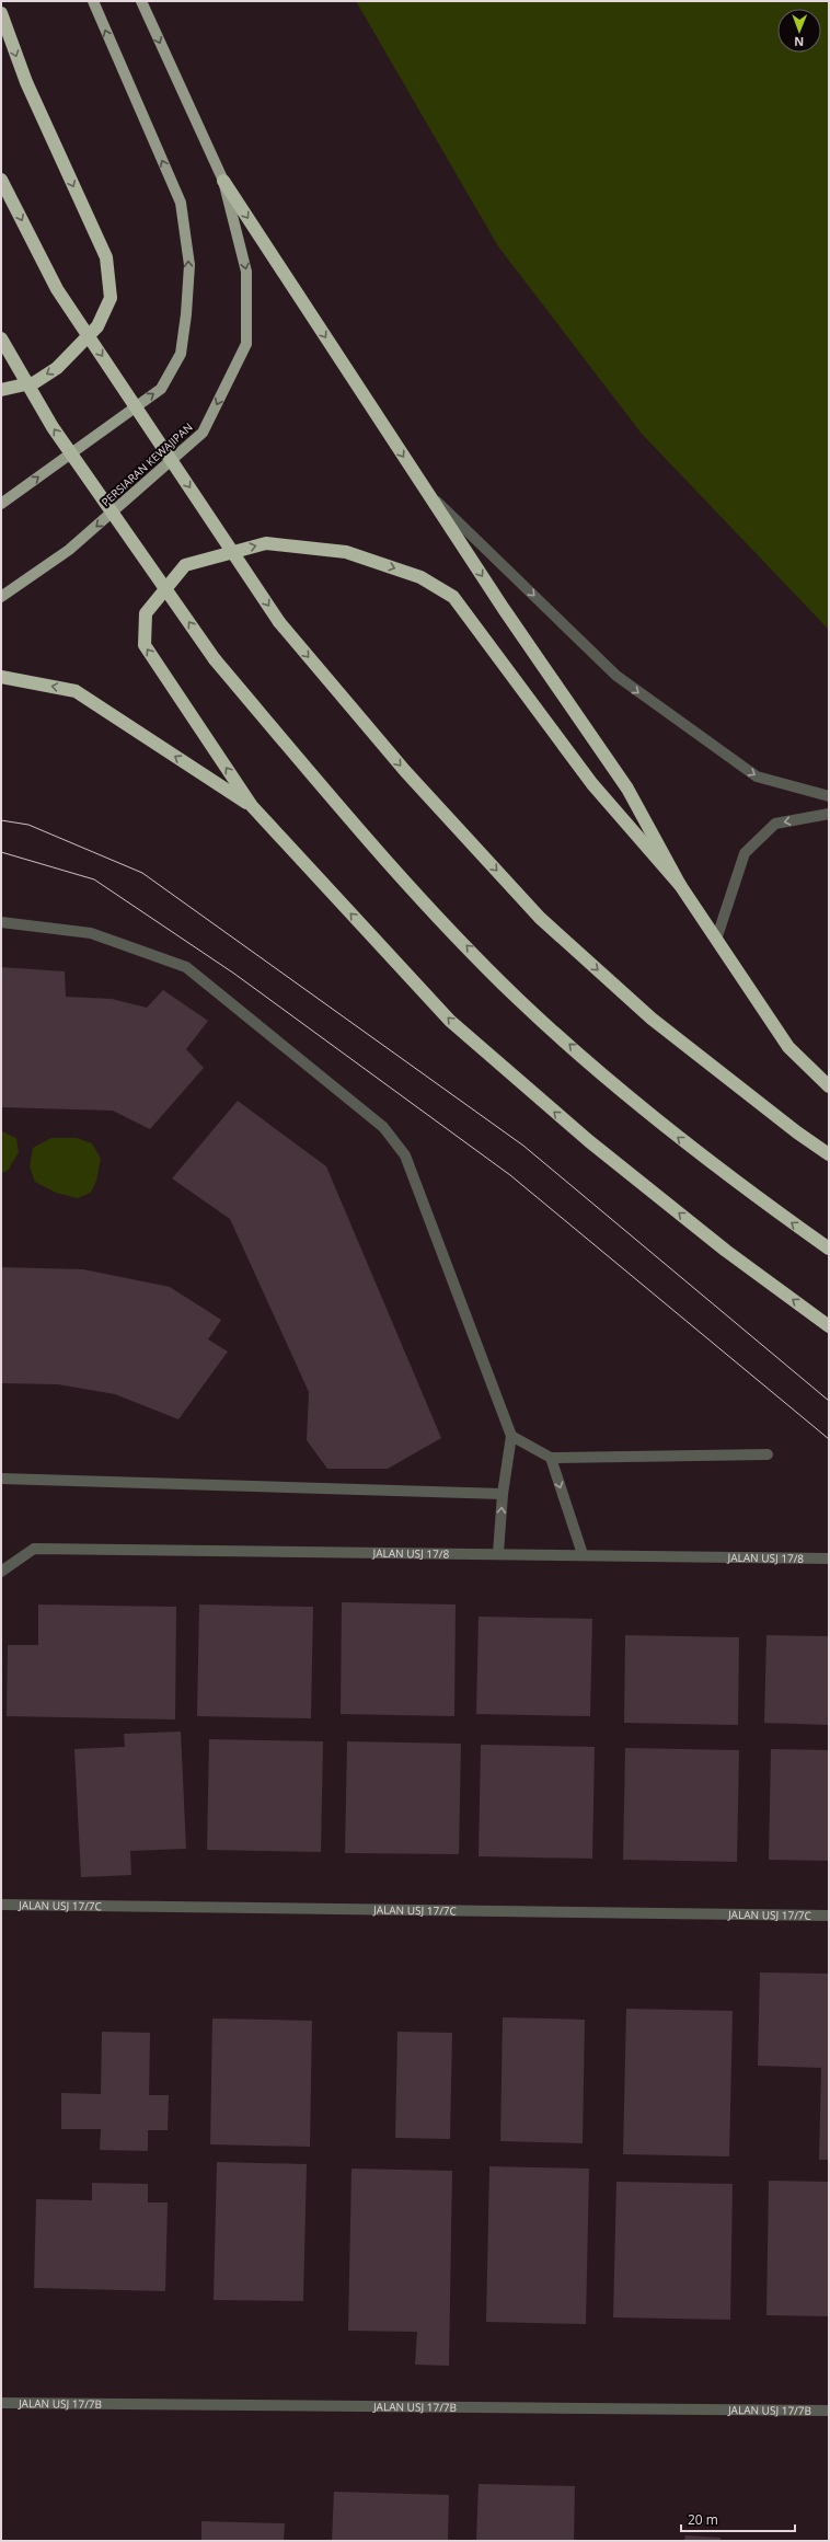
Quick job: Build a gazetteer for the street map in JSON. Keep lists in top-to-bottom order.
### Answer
{
  "streets": {
    "main road": ["PERSIARAN KEWAJIPAN"],
    "street": ["JALAN USJ 17/8", "JALAN USJ 17/7C", "JALAN USJ 17/7B"]
  },
  "one_way": ["PERSIARAN KEWAJIPAN"],
  "scale_bar": "20 m",
  "north": "bottom"
}
